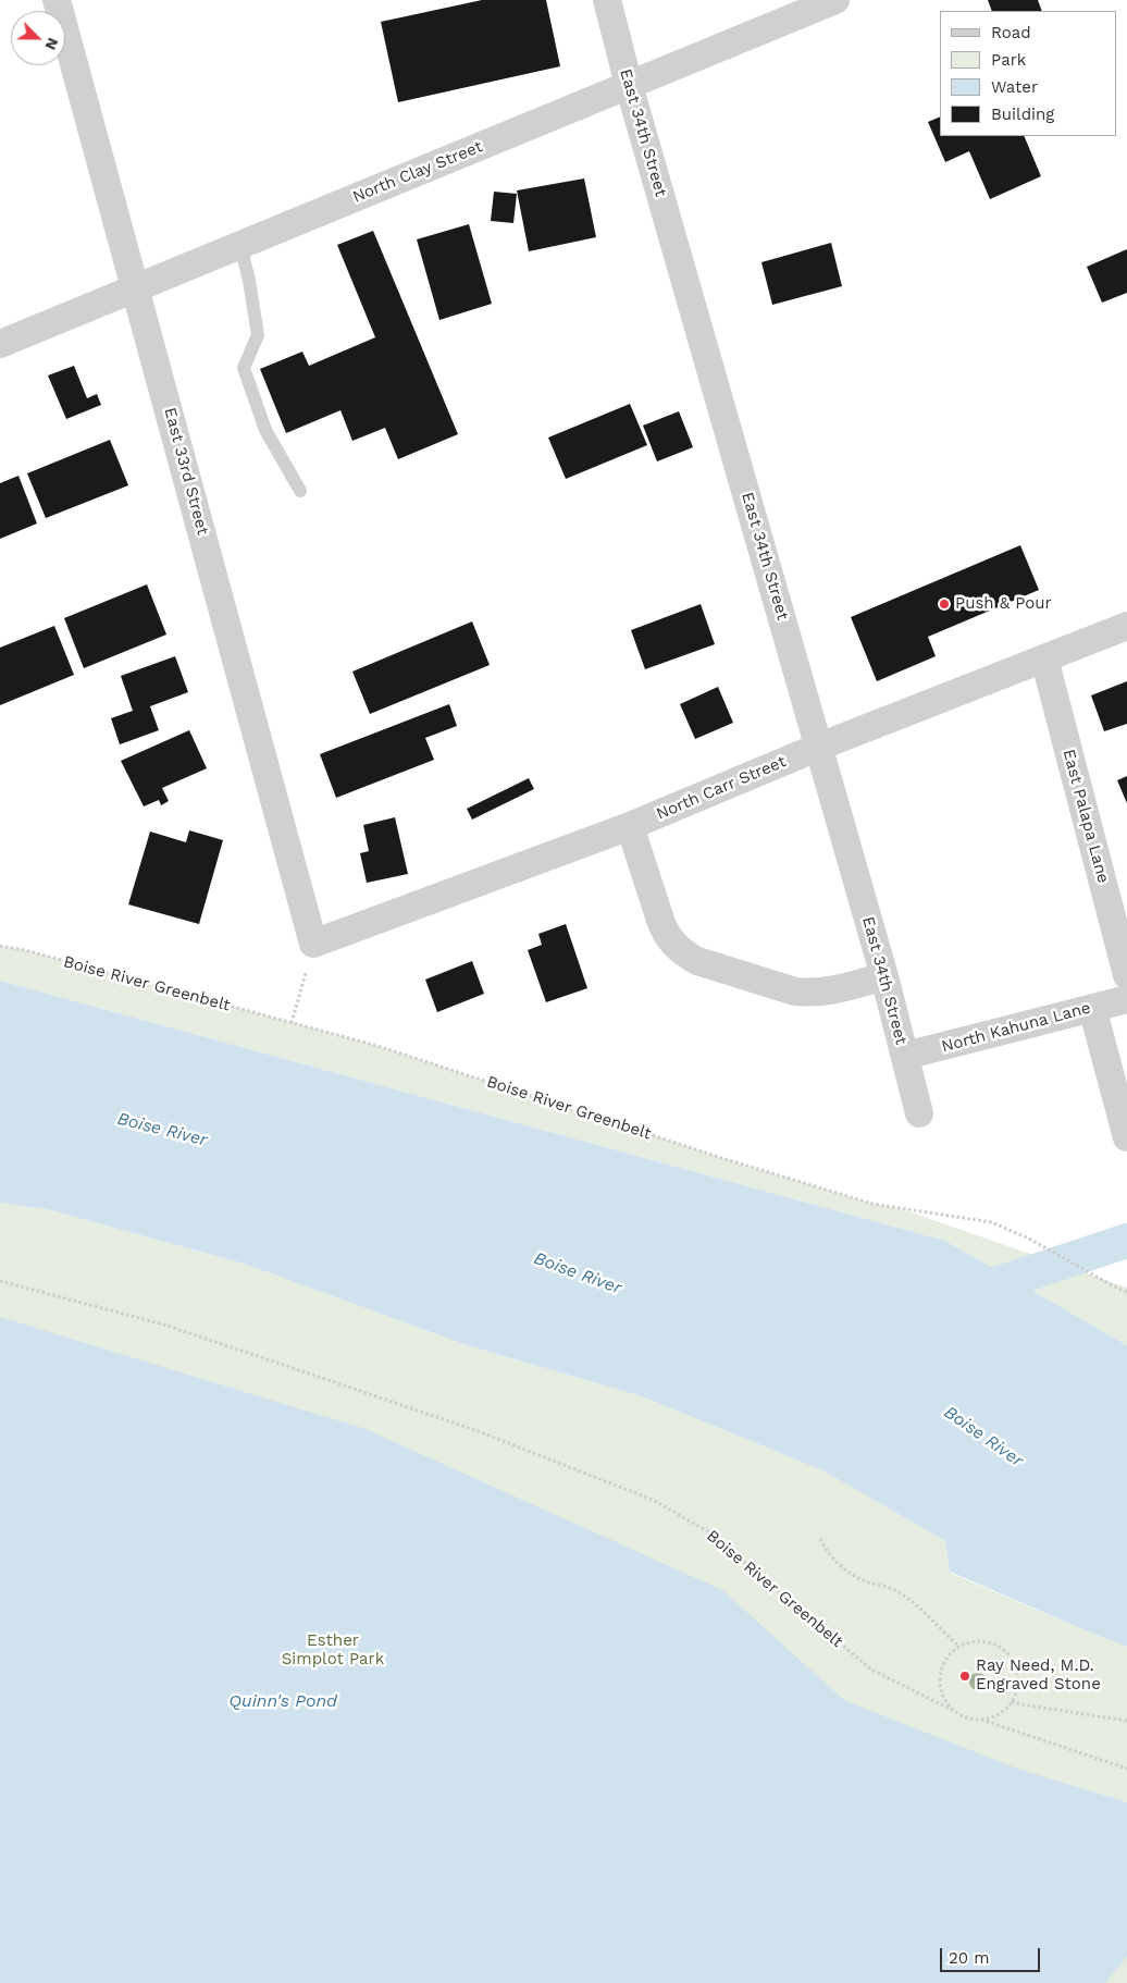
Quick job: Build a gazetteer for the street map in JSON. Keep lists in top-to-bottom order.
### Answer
{
  "streets": {
    "street": [
      "East 34th Street",
      "North Clay Street",
      "East 33rd Street",
      "North Carr Street",
      "East Palapa Lane",
      "North Kahuna Lane"
    ],
    "path": ["Boise River Greenbelt"]
  },
  "crossings": [
    ["East 34th Street", "North Clay Street"],
    ["East 34th Street", "North Carr Street"],
    ["East 34th Street", "North Kahuna Lane"],
    ["North Clay Street", "East 33rd Street"],
    ["East 33rd Street", "North Carr Street"],
    ["North Carr Street", "East Palapa Lane"]
  ],
  "water": ["Boise River", "Quinn's Pond"],
  "parks": ["Esther Simplot Park"],
  "places": ["Push & Pour", "Ray Need, M.D. Engraved Stone"],
  "legend": [
    "Road",
    "Park",
    "Water",
    "Building"
  ],
  "scale_bar": "20 m",
  "north": "bottom right"
}
